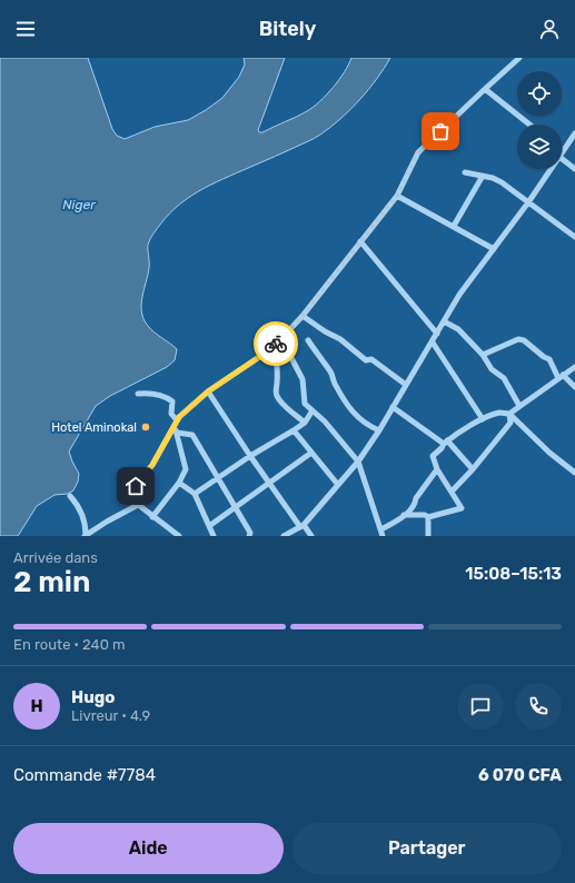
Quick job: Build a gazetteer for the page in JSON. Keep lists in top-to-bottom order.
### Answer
{
  "water": ["Niger"],
  "places": ["Hotel Aminokal"],
  "page": {
    "header": "Bitely",
    "heading": ["2 min", "Arrivée dans", "15:08–15:13"],
    "panel": [
      "Hugo",
      "Livreur · 4.9",
      "Commande #7784",
      "6 070 CFA"
    ],
    "bar": "En route · 240 m",
    "round": "H",
    "buttons": ["Aide", "Partager"]
  }
}
